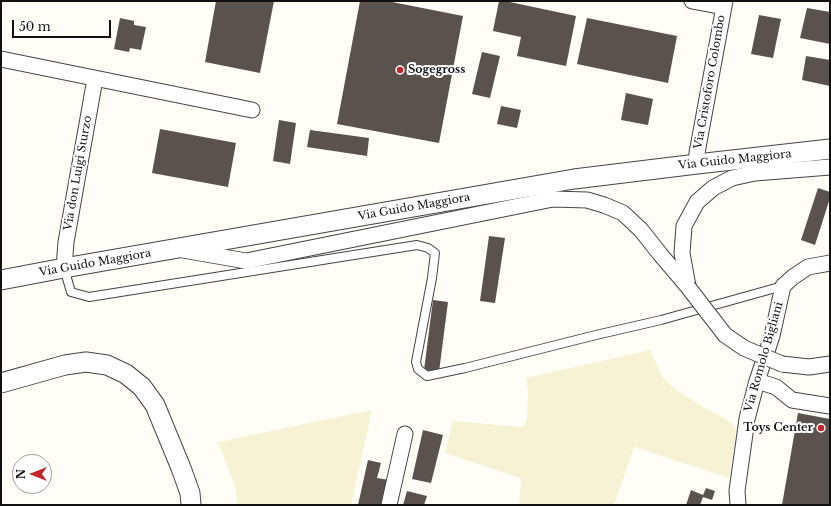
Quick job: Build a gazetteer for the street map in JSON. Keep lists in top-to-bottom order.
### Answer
{
  "streets": {
    "street": [
      "Via Cristoforo Colombo",
      "Via Guido Maggiora",
      "Via don Luigi Sturzo",
      "Via Romolo Bigliani"
    ]
  },
  "crossings": [
    ["Via Cristoforo Colombo", "Via Guido Maggiora"],
    ["Via Guido Maggiora", "Via don Luigi Sturzo"]
  ],
  "places": ["Sogegross", "Toys Center"],
  "scale_bar": "50 m",
  "north": "left"
}
